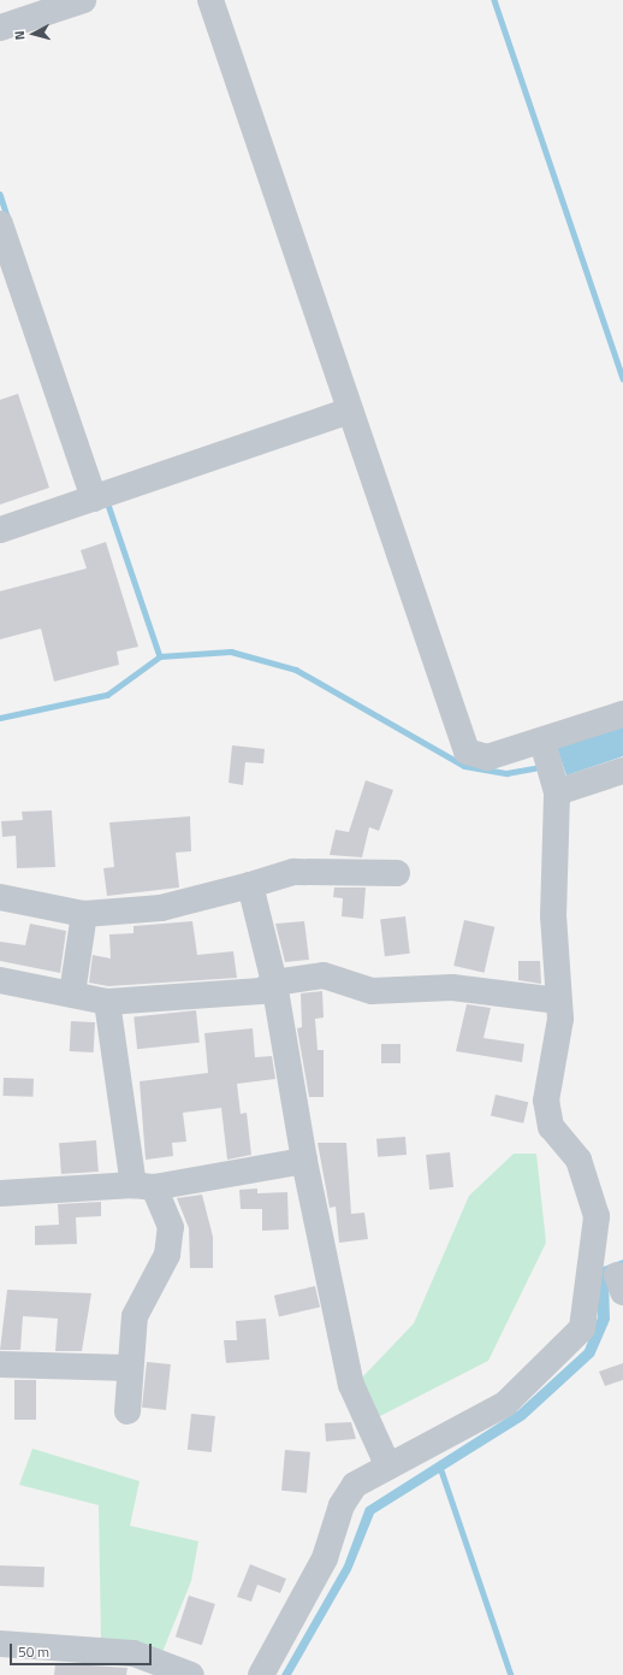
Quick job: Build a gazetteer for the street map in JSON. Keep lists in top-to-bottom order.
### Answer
{
  "scale_bar": "50 m",
  "north": "left"
}
